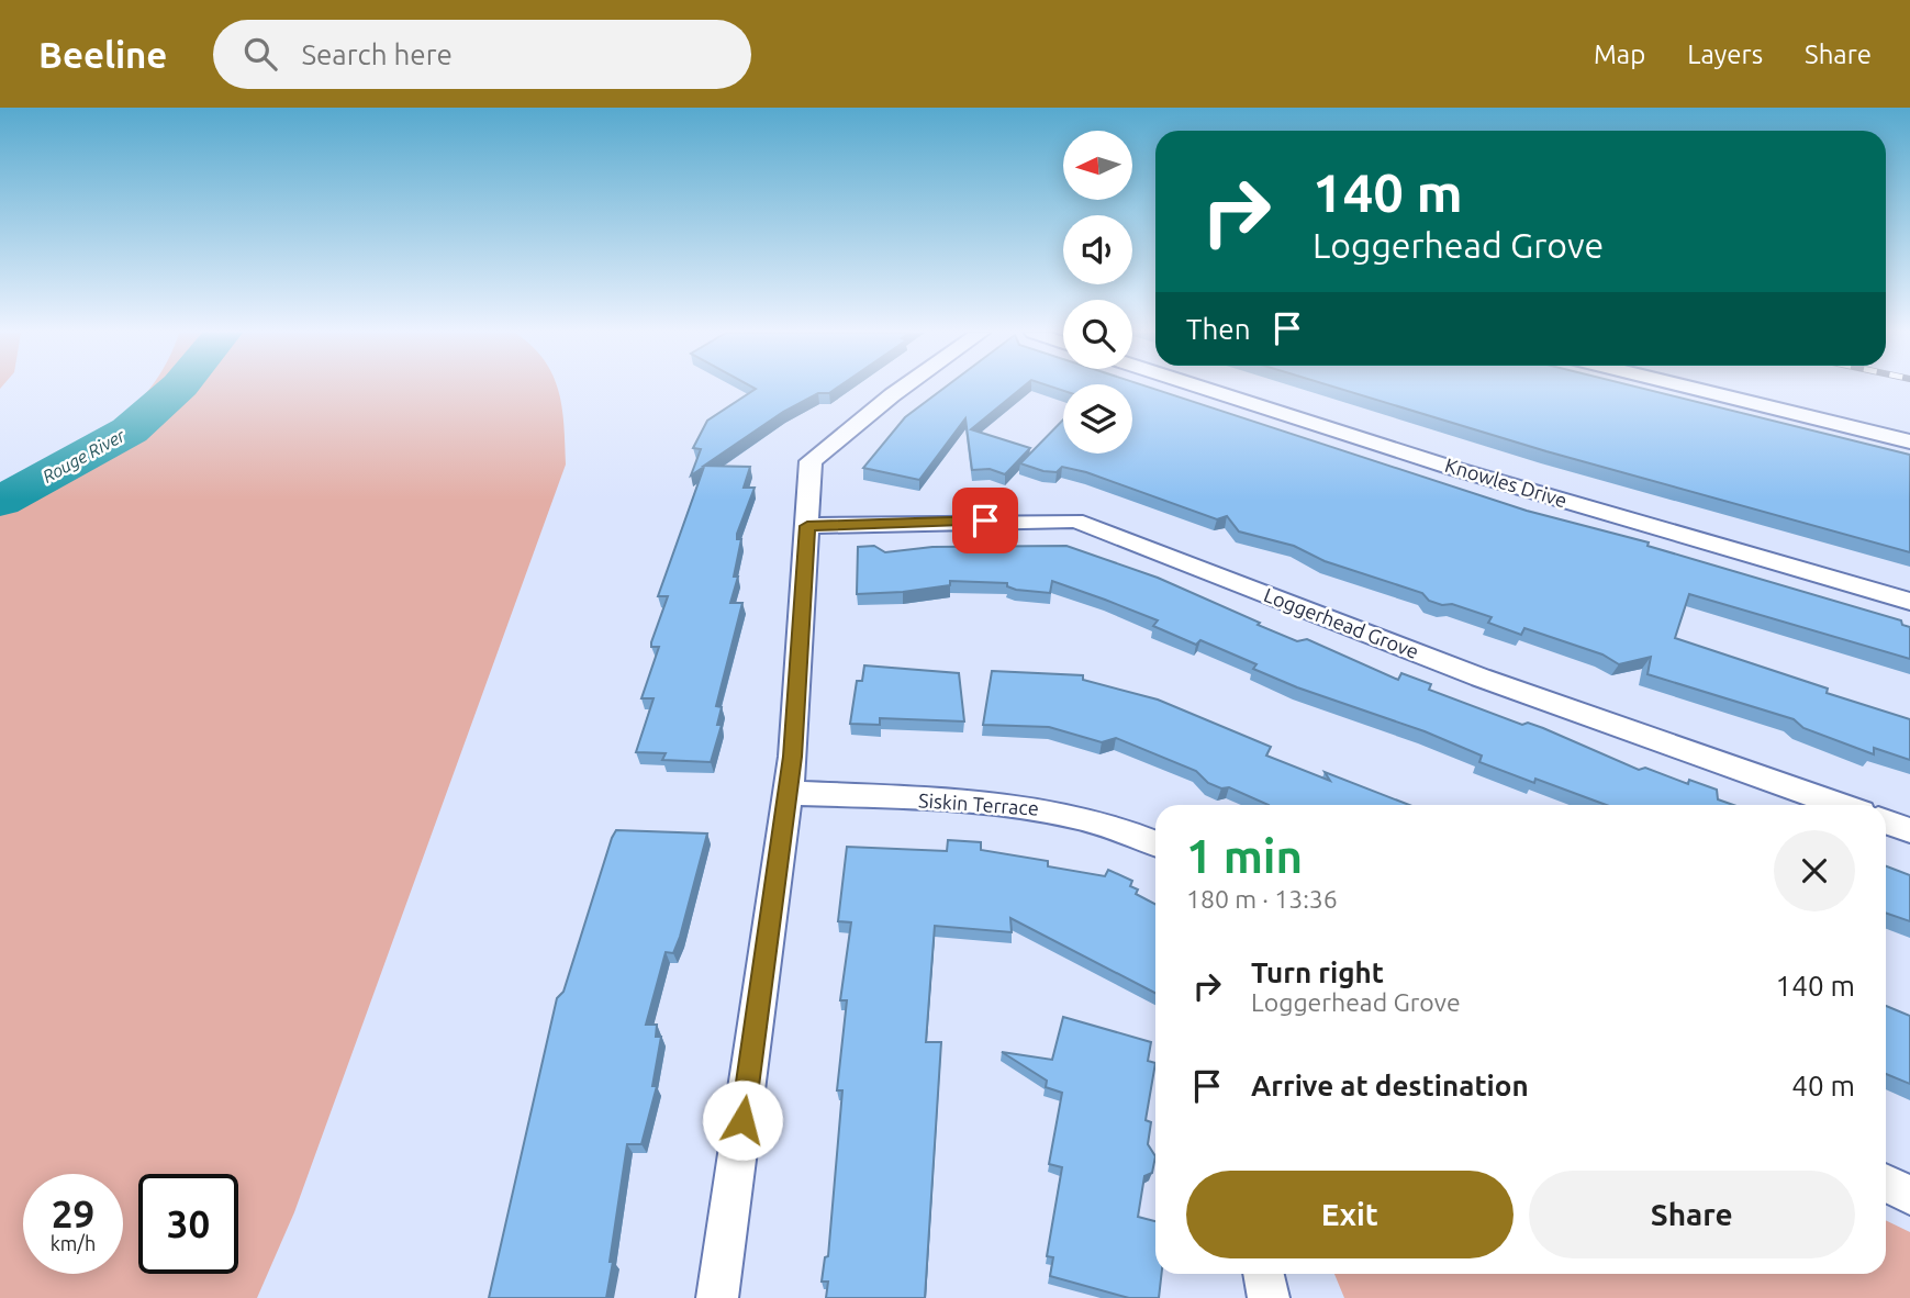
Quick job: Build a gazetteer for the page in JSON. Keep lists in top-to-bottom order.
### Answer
{
  "streets": {
    "street": ["Knowles Drive", "Loggerhead Grove", "Siskin Terrace"]
  },
  "water": ["Rouge River"],
  "north": "left",
  "page": {
    "header": "Beeline",
    "search": "Search here",
    "nav": ["Map", "Layers", "Share"],
    "turn": ["140 m", "Loggerhead Grove"],
    "then": "Then",
    "heading": ["1 min", "180 m · 13:36"],
    "list": [
      {
        "name": "Turn right",
        "note": "Loggerhead Grove",
        "value": "140 m"
      },
      {
        "name": "Arrive at destination",
        "value": "40 m"
      }
    ],
    "buttons": ["Exit", "Share"],
    "speed": "29 km/h",
    "limit": "30"
  }
}
